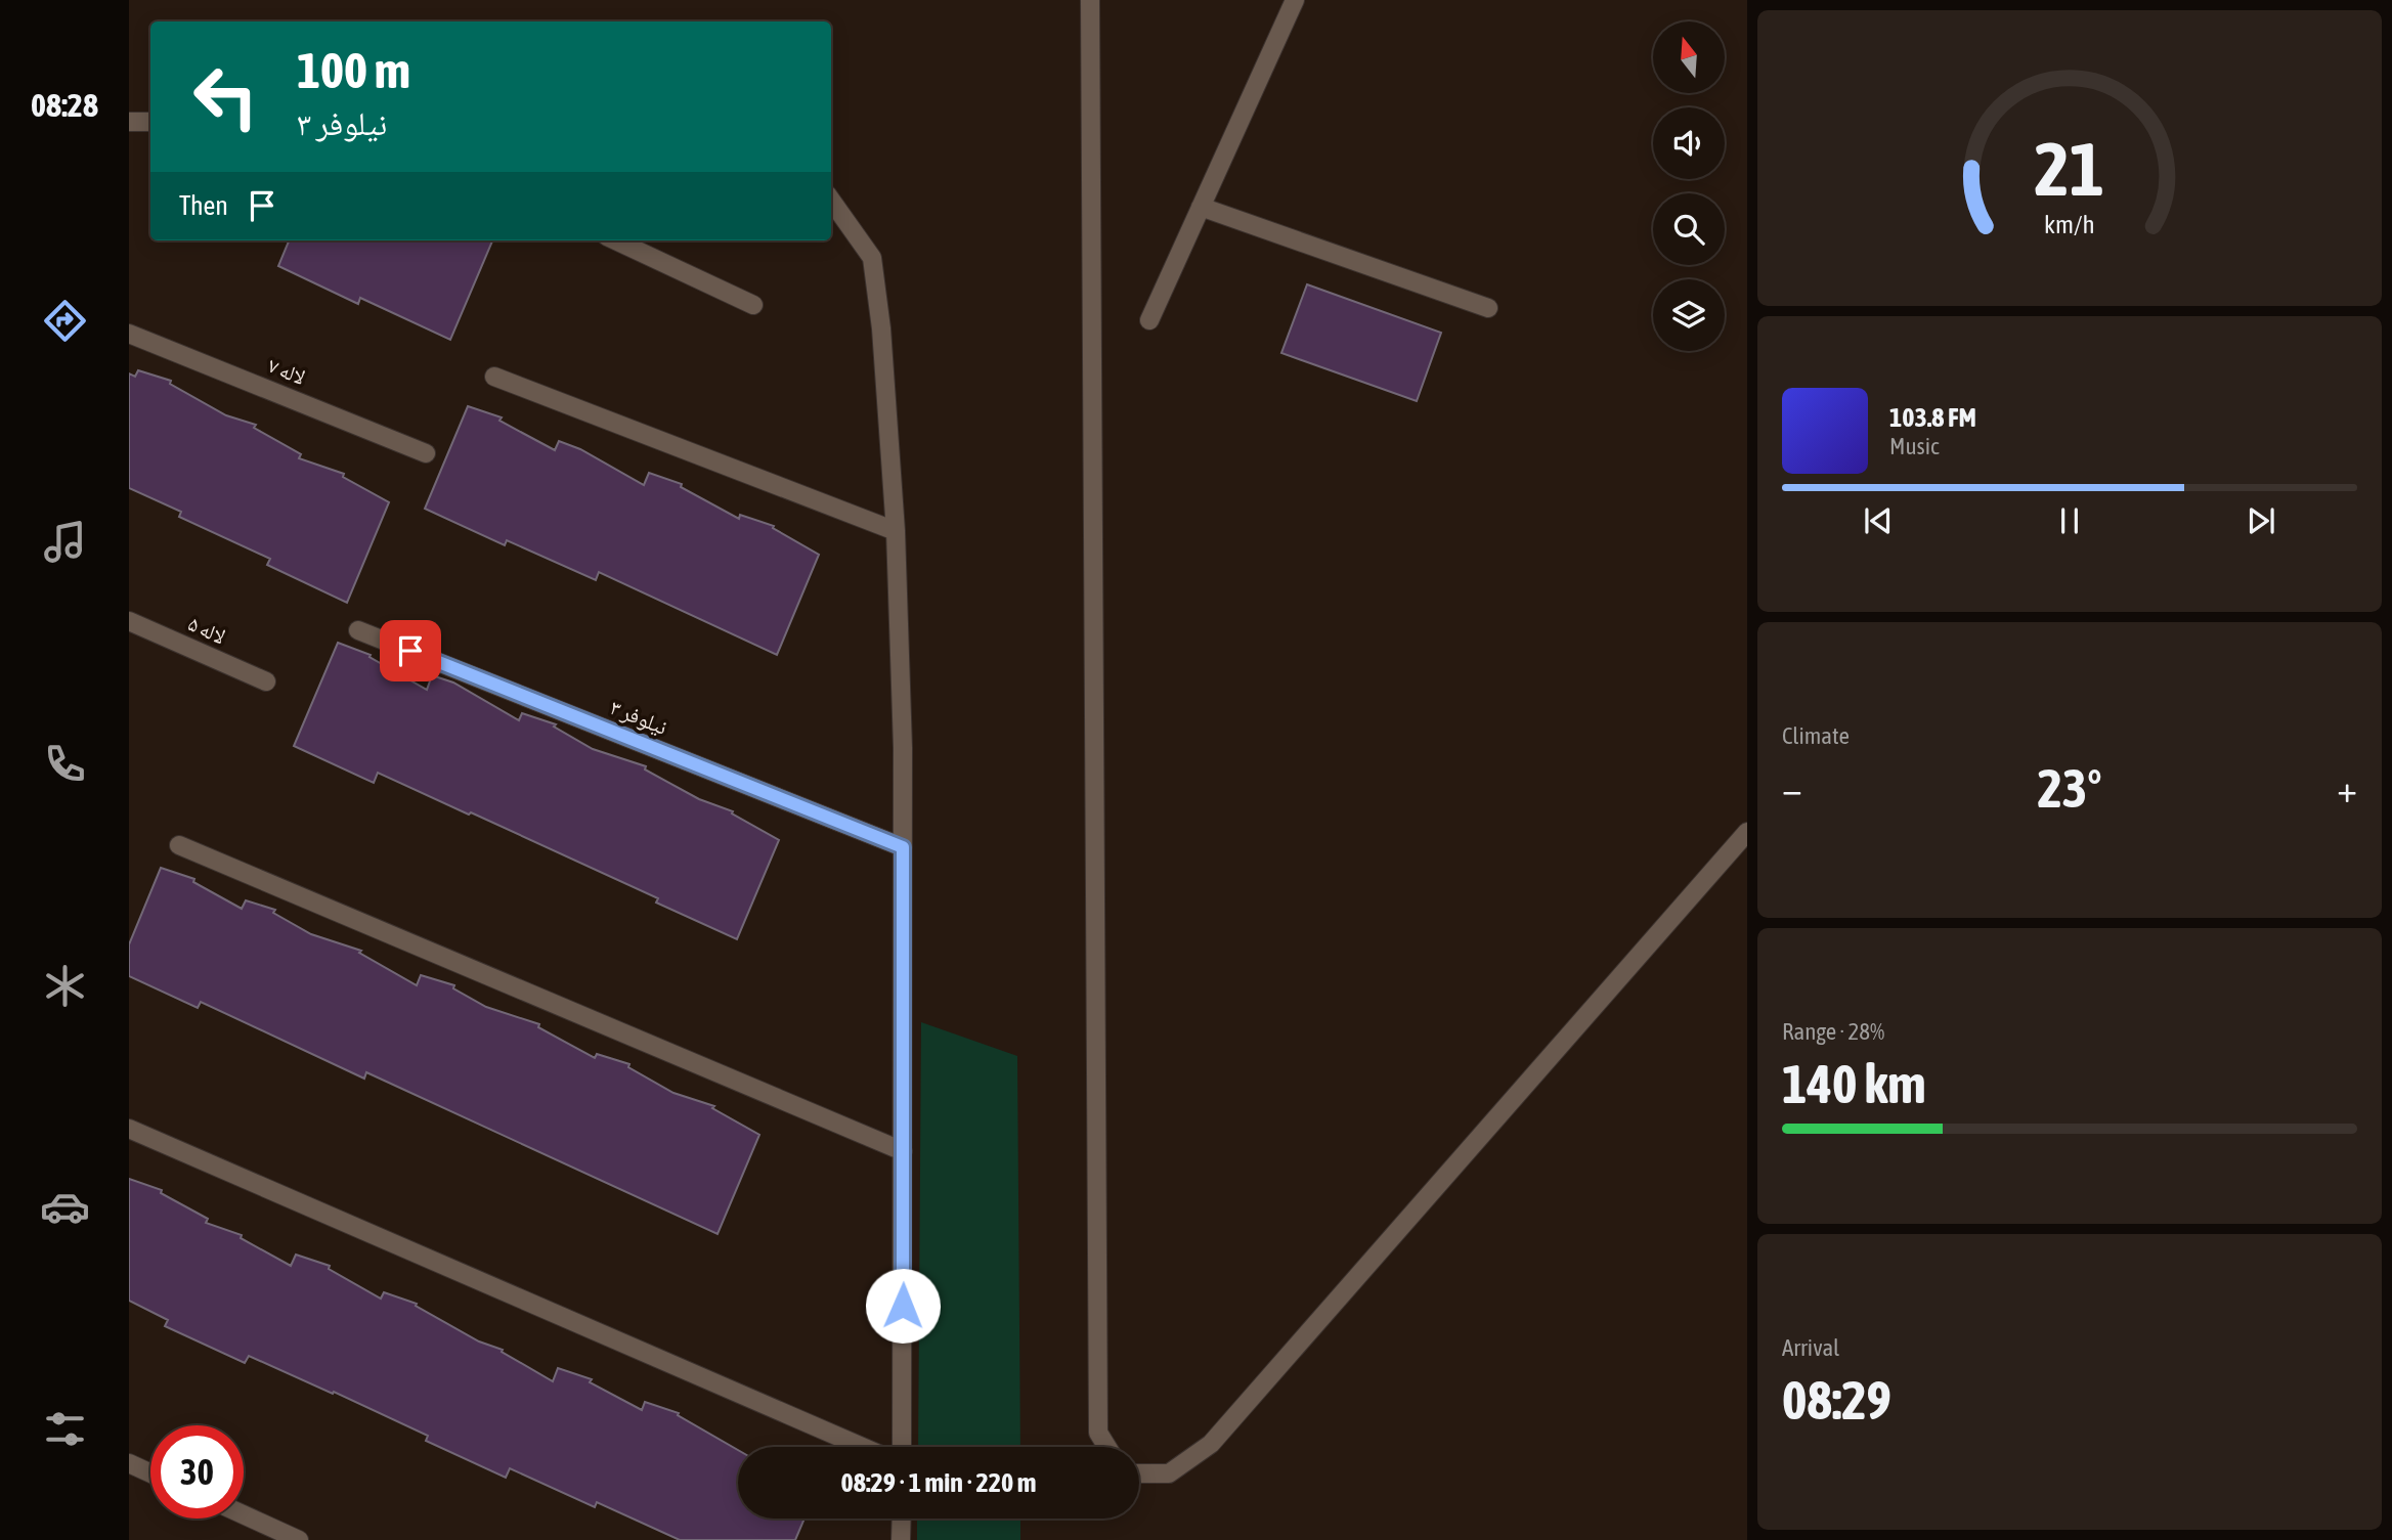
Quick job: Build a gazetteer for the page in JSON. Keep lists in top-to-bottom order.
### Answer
{
  "streets": {
    "street": ["لاله ٧", "لاله ۵", "نیلوفر ٣"]
  },
  "north": "top",
  "page": {
    "tabs": "08:28",
    "turn": ["100 m", "نیلوفر ٣"],
    "then": "Then",
    "song": ["103.8 FM", "Music"],
    "tile": [
      "Climate",
      ["Range · 28%", "140 km"],
      ["Arrival", "08:29"]
    ],
    "heat": ["−", "23°", "+"],
    "limit": "30",
    "trip": "08:29 · 1 min · 220 m",
    "gauge": ["21", "km/h"]
  }
}
